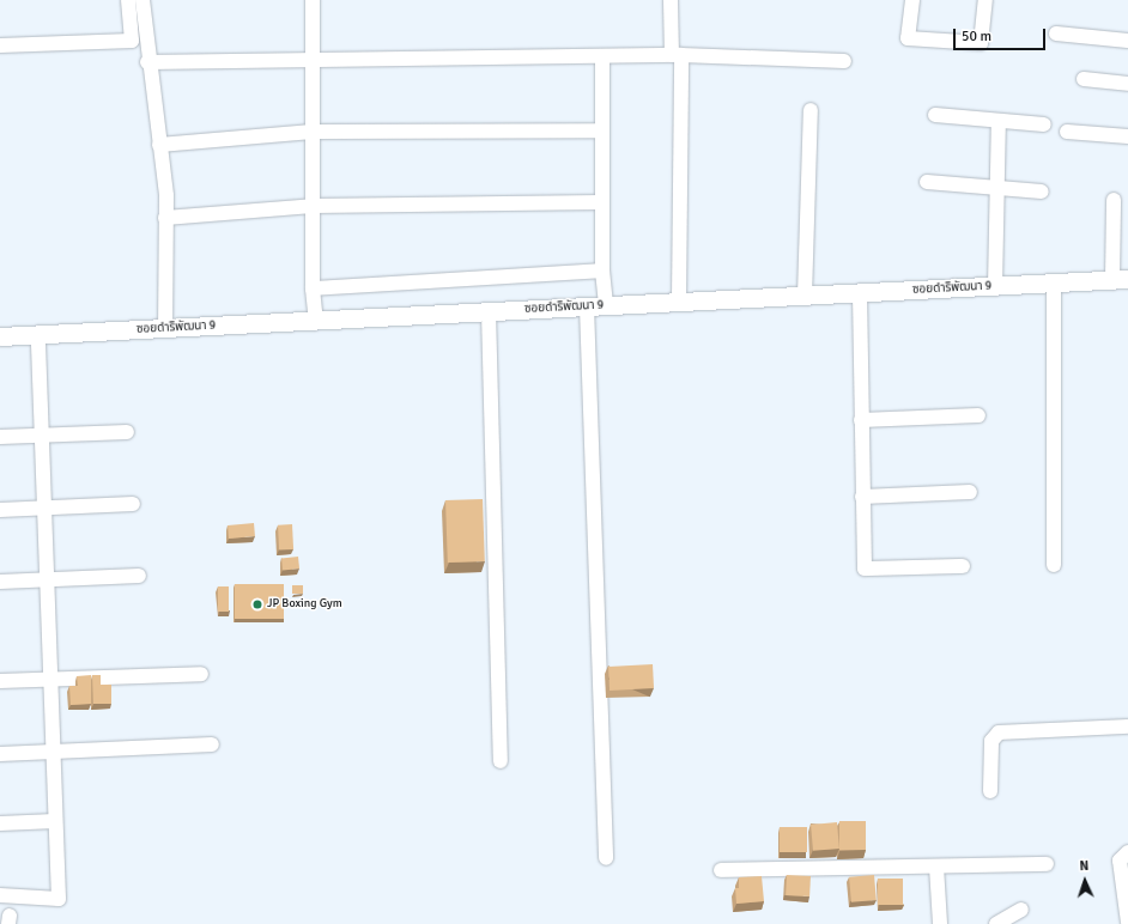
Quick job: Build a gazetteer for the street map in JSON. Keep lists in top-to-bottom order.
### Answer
{
  "streets": {
    "street": ["ซอยดำริพัฒนา 9"]
  },
  "places": ["JP Boxing Gym"],
  "scale_bar": "50 m",
  "north": "top"
}
